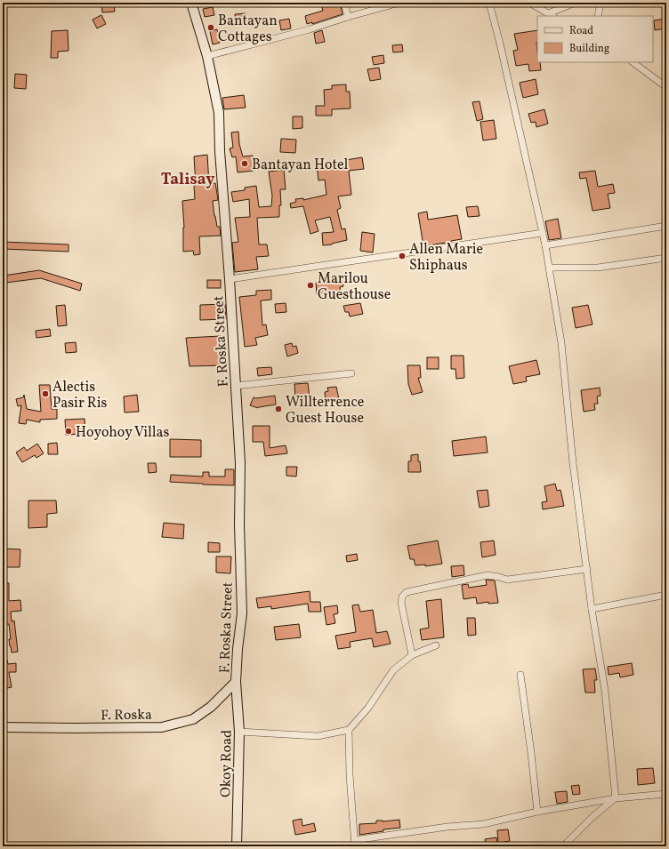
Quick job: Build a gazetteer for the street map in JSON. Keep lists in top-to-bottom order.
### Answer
{
  "streets": {
    "main road": ["F. Roska Street", "F. Roska", "Okoy Road"]
  },
  "crossings": [
    ["F. Roska Street", "F. Roska"],
    ["F. Roska Street", "Okoy Road"],
    ["F. Roska", "Okoy Road"]
  ],
  "districts": ["Talisay"],
  "places": [
    "Bantayan Cottages",
    "Bantayan Hotel",
    "Allen Marie Shiphaus",
    "Marilou Guesthouse",
    "Alectis Pasir Ris",
    "Willterrence Guest House",
    "Hoyohoy Villas"
  ],
  "legend": ["Road", "Building"]
}
